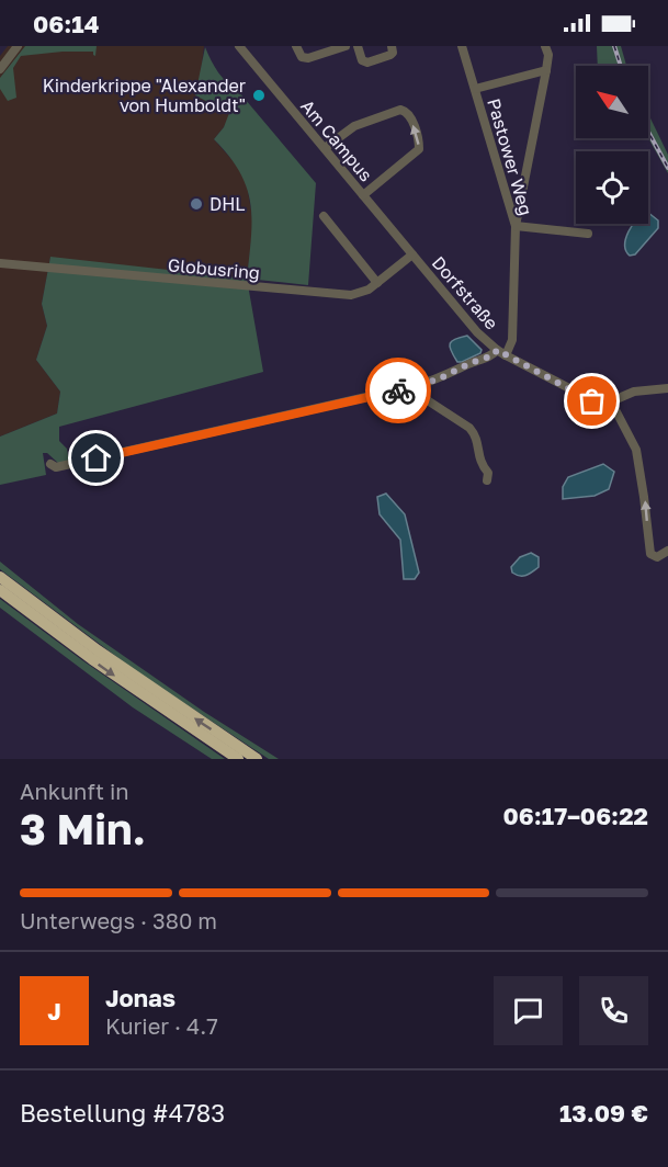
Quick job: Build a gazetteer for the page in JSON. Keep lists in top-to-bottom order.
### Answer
{
  "streets": {
    "street": [
      "Am Campus",
      "Pastower Weg",
      "Globusring",
      "Dorfstraße"
    ]
  },
  "crossings": [
    ["Am Campus", "Dorfstraße"],
    ["Pastower Weg", "Dorfstraße"],
    ["Globusring", "Dorfstraße"]
  ],
  "places": ["Kinderkrippe \"Alexander von Humboldt\"", "DHL"],
  "north": "top left",
  "page": {
    "status": "06:14",
    "heading": ["3 Min.", "Ankunft in", "06:17–06:22"],
    "panel": [
      "Jonas",
      "Kurier · 4.7",
      "Bestellung #4783",
      "13.09 €"
    ],
    "bar": "Unterwegs · 380 m",
    "round": "J"
  }
}
